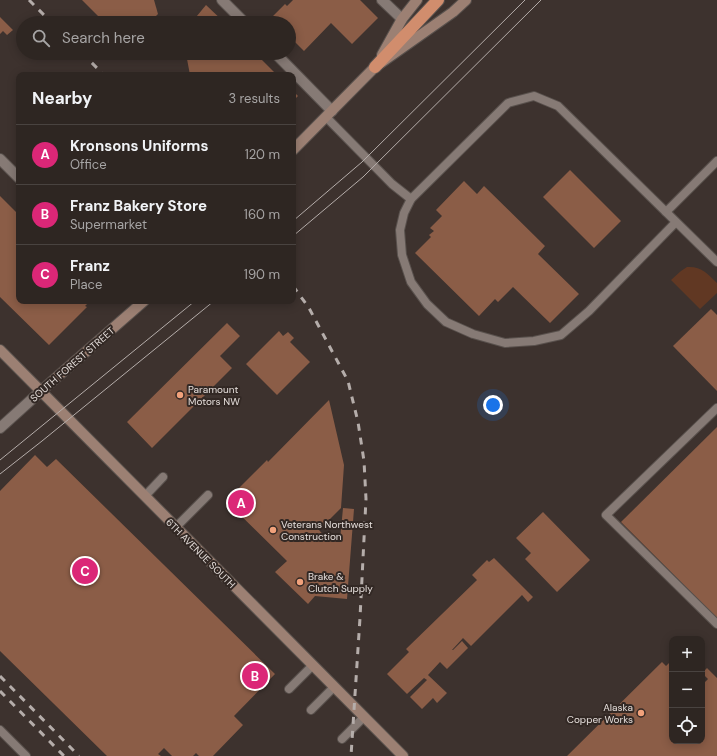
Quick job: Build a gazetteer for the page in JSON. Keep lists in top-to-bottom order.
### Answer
{
  "streets": {
    "main road": ["SOUTH FOREST STREET", "6TH AVENUE SOUTH"]
  },
  "crossings": [
    ["SOUTH FOREST STREET", "6TH AVENUE SOUTH"]
  ],
  "places": [
    "Paramount Motors NW",
    "Veterans Northwest Construction",
    "Brake & Clutch Supply",
    "Alaska Copper Works"
  ],
  "page": {
    "search": "Search here",
    "heading": ["Nearby", "3 results"],
    "list": [
      {
        "mark": "A",
        "name": "Kronsons Uniforms",
        "note": "Office",
        "value": "120 m"
      },
      {
        "mark": "B",
        "name": "Franz Bakery Store",
        "note": "Supermarket",
        "value": "160 m"
      },
      {
        "mark": "C",
        "name": "Franz",
        "note": "Place",
        "value": "190 m"
      }
    ],
    "pins": ["A", "C", "B"],
    "map_buttons": ["+", "−"]
  }
}
